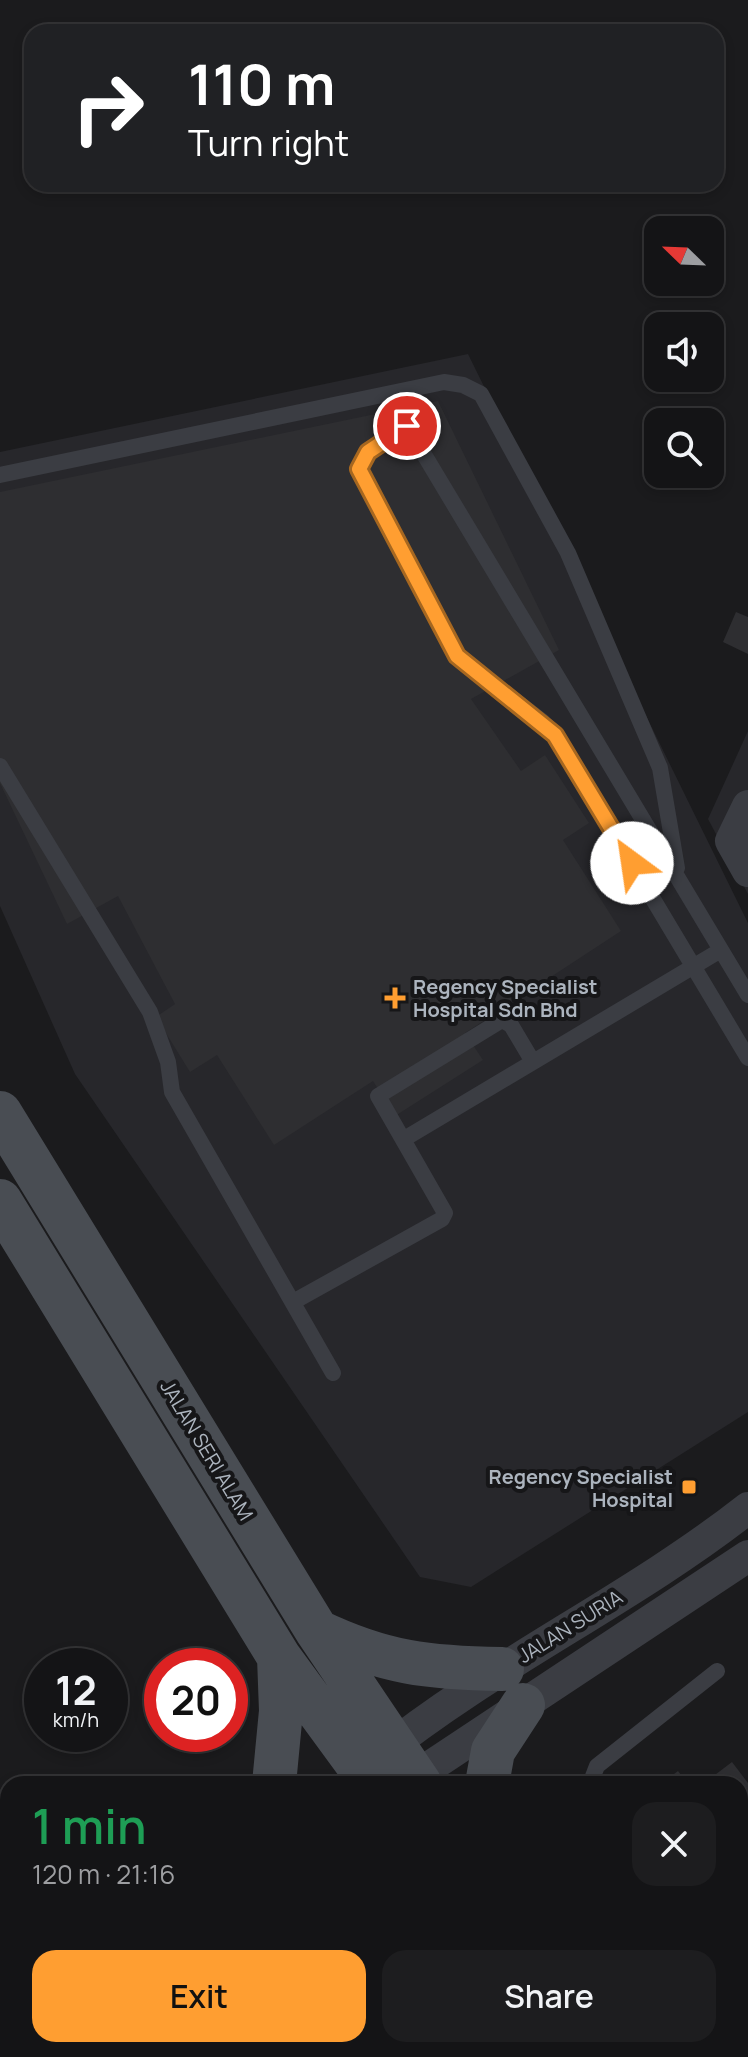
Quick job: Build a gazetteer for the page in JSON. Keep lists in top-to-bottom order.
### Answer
{
  "streets": {
    "main road": ["JALAN SERI ALAM"],
    "street": ["JALAN SURIA"]
  },
  "crossings": [
    ["JALAN SERI ALAM", "JALAN SURIA"]
  ],
  "places": {
    "health": ["Regency Specialist Hospital Sdn Bhd"],
    "transit": ["Regency Specialist Hospital"]
  },
  "north": "top left",
  "page": {
    "turn": ["110 m", "Turn right"],
    "speed": "12 km/h",
    "limit": "20",
    "heading": ["1 min", "120 m · 21:16"],
    "buttons": ["Exit", "Share"]
  }
}
